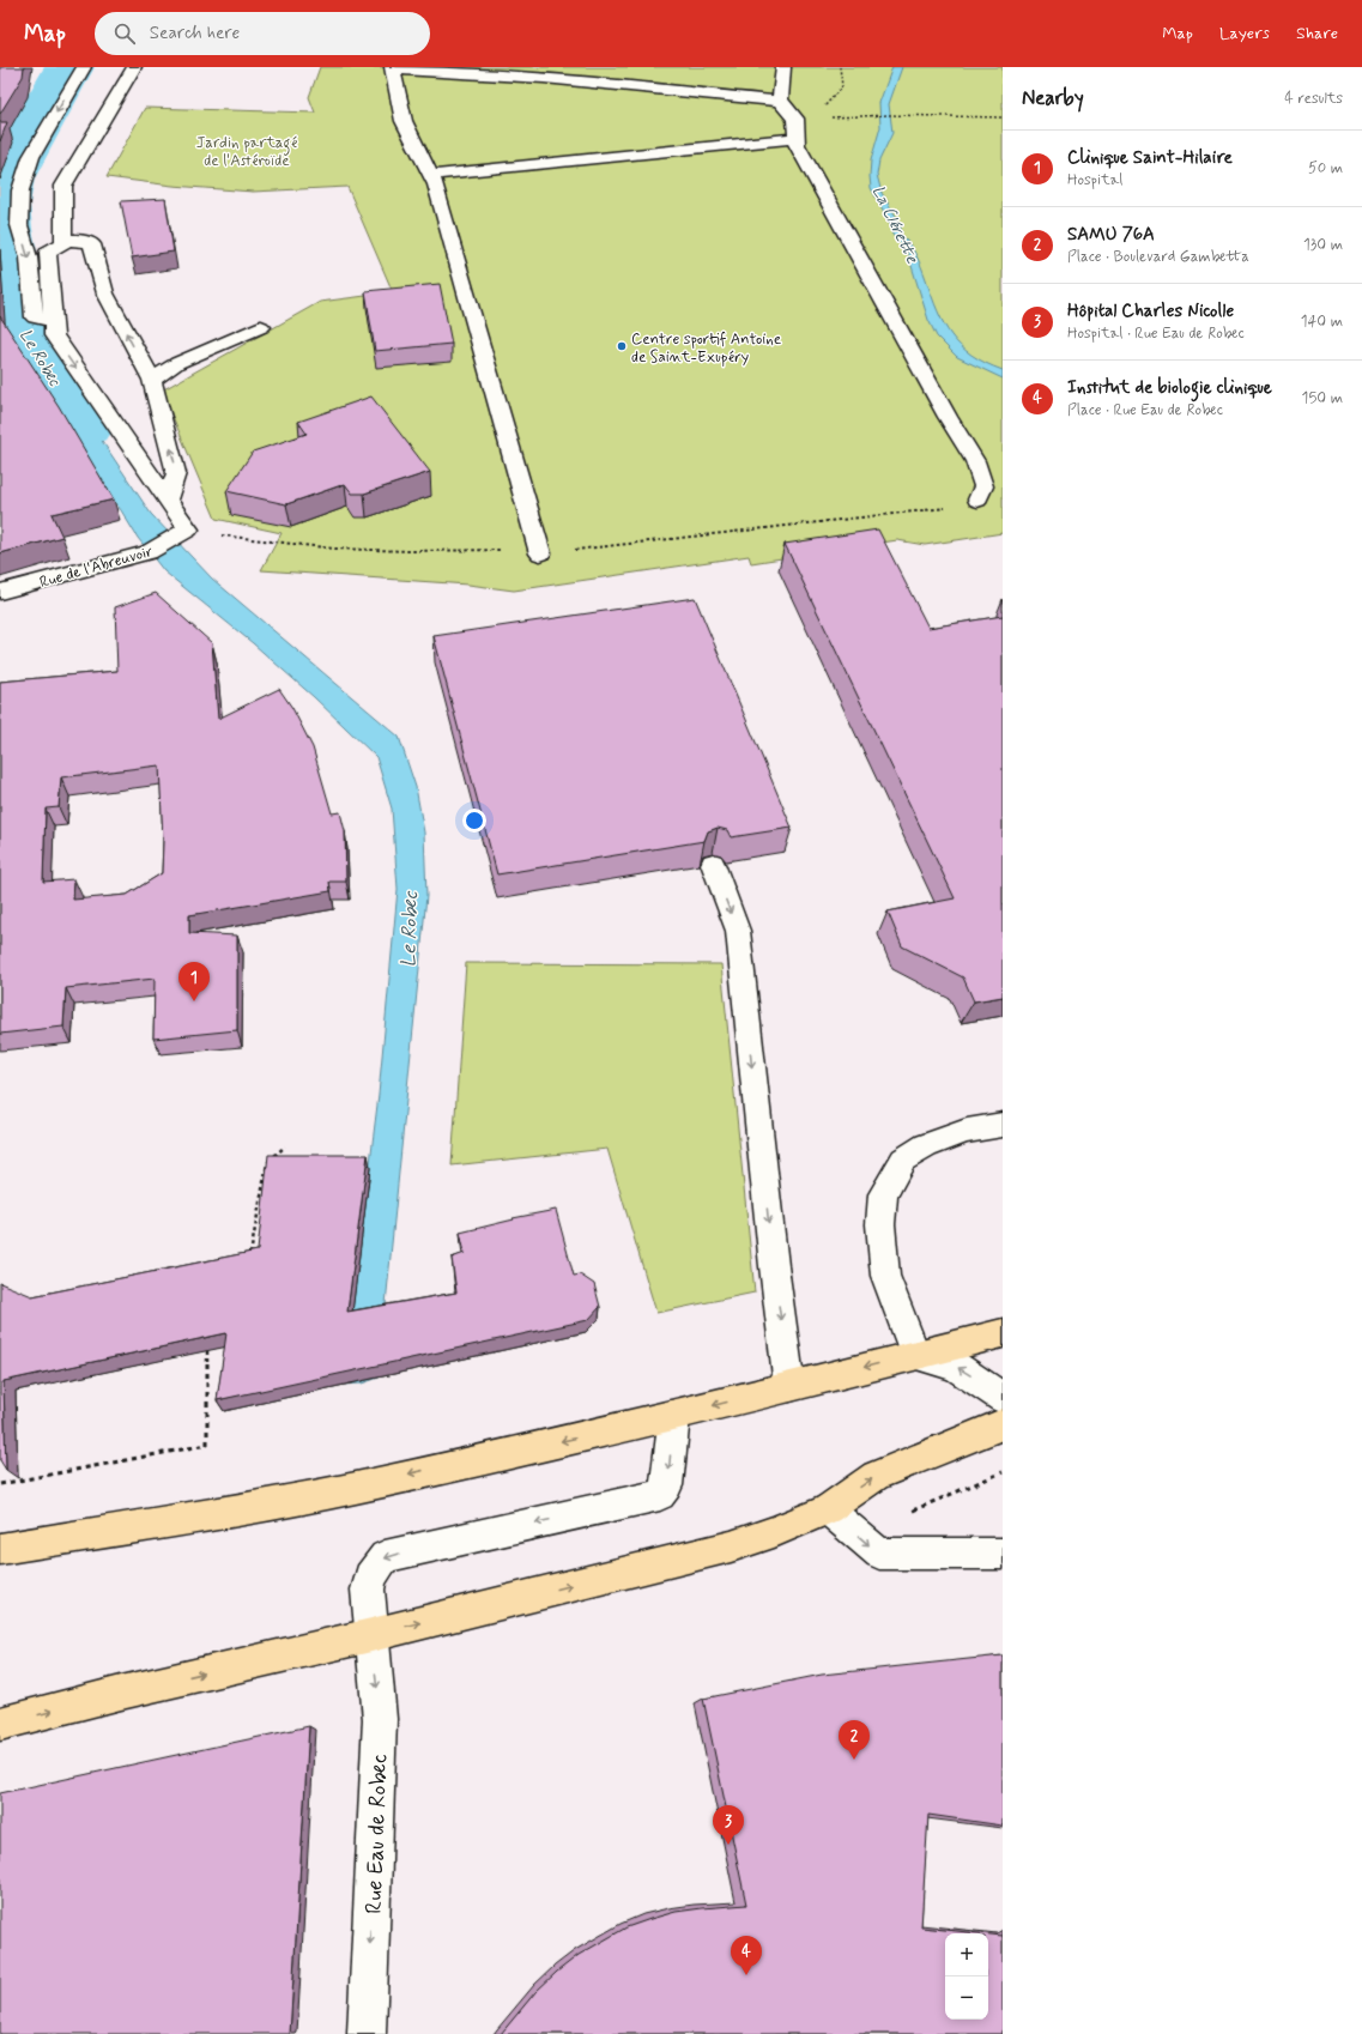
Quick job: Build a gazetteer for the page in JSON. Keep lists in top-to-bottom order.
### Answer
{
  "streets": {
    "street": ["Rue de l'Abreuvoir", "Rue Eau de Robec"]
  },
  "one_way": ["Rue Eau de Robec"],
  "water": ["La Clérette", "Le Robec"],
  "parks": ["Jardin partagé de l'Astéroïde"],
  "places": ["Centre sportif Antoine de Saint-Exupéry"],
  "page": {
    "header": "Map",
    "search": "Search here",
    "nav": ["Map", "Layers", "Share"],
    "heading": ["Nearby", "4 results"],
    "list": [
      {
        "mark": "1",
        "name": "Clinique Saint-Hilaire",
        "note": "Hospital",
        "value": "50 m"
      },
      {
        "mark": "2",
        "name": "SAMU 76A",
        "note": "Place · Boulevard Gambetta",
        "value": "130 m"
      },
      {
        "mark": "3",
        "name": "Hôpital Charles Nicolle",
        "note": "Hospital · Rue Eau de Robec",
        "value": "140 m"
      },
      {
        "mark": "4",
        "name": "Institut de biologie clinique",
        "note": "Place · Rue Eau de Robec",
        "value": "150 m"
      }
    ],
    "pins": [
      "1",
      "2",
      "3",
      "4"
    ],
    "map_buttons": ["+", "−"]
  }
}
